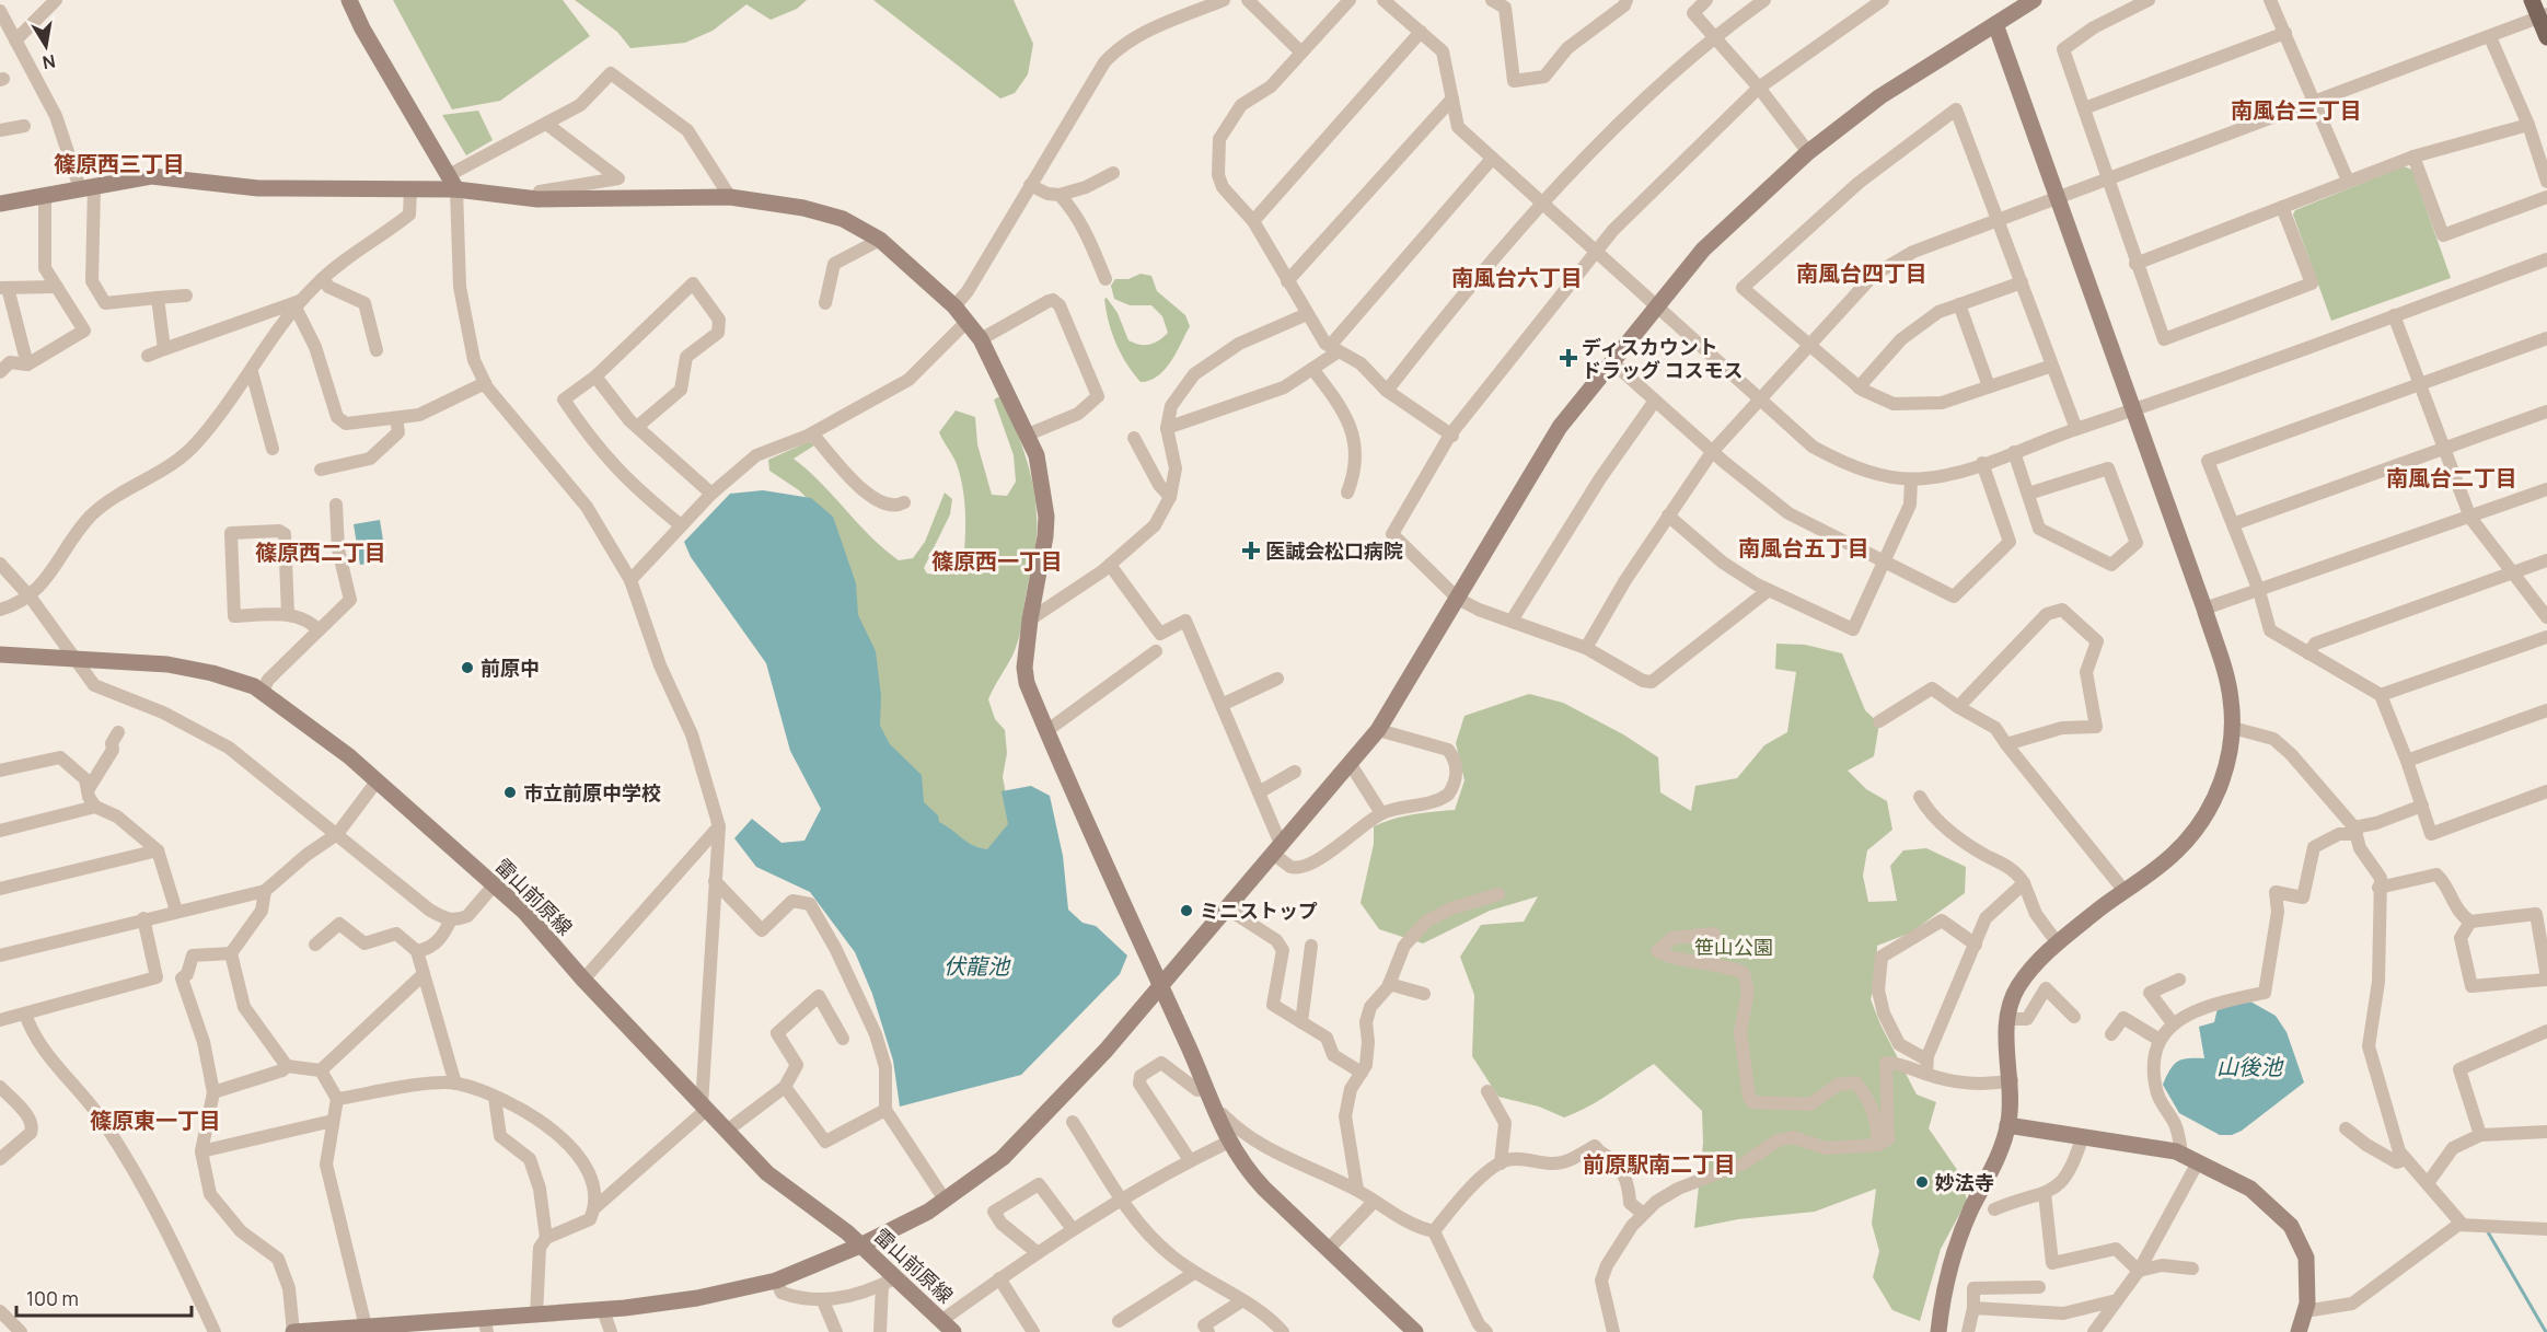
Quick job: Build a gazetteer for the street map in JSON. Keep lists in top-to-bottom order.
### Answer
{
  "streets": {
    "street": ["雷山前原線"]
  },
  "districts": [
    "南風台三丁目",
    "篠原西三丁目",
    "南風台四丁目",
    "南風台六丁目",
    "南風台二丁目",
    "南風台五丁目",
    "篠原西二丁目",
    "篠原西一丁目",
    "篠原東一丁目",
    "前原駅南二丁目"
  ],
  "water": ["伏龍池", "山後池"],
  "parks": ["笹山公園"],
  "places": {
    "health": ["ディスカウント ドラッグ コスモス", "医誠会松口病院"],
    "other": [
      "前原中",
      "市立前原中学校",
      "ミニストップ",
      "妙法寺"
    ]
  },
  "scale_bar": "100 m",
  "north": "bottom"
}
